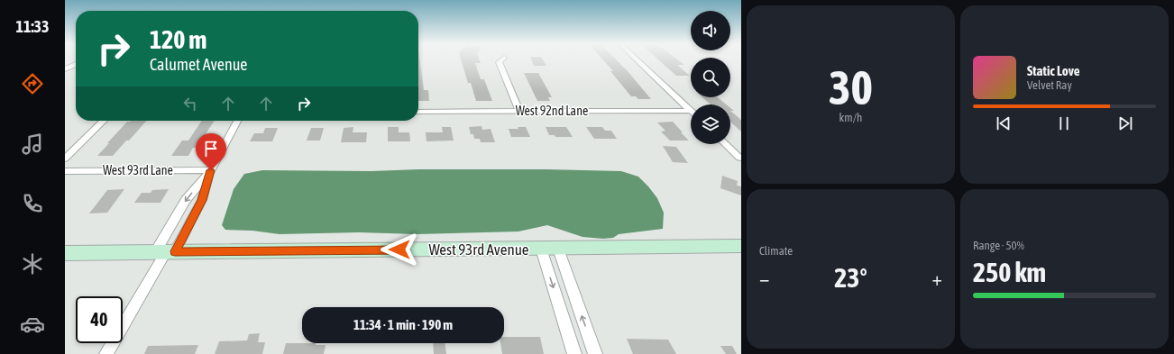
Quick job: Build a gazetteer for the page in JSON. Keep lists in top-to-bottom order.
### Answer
{
  "streets": {
    "street": ["West 92nd Lane", "West 93rd Lane", "West 93rd Avenue"]
  },
  "page": {
    "tabs": "11:33",
    "tile": [
      ["30", "km/h"],
      "Climate",
      ["Range · 50%", "250 km"]
    ],
    "turn": ["120 m", "Calumet Avenue"],
    "song": ["Static Love", "Velvet Ray"],
    "heat": ["−", "23°", "+"],
    "limit": "40",
    "trip": "11:34 · 1 min · 190 m"
  }
}
